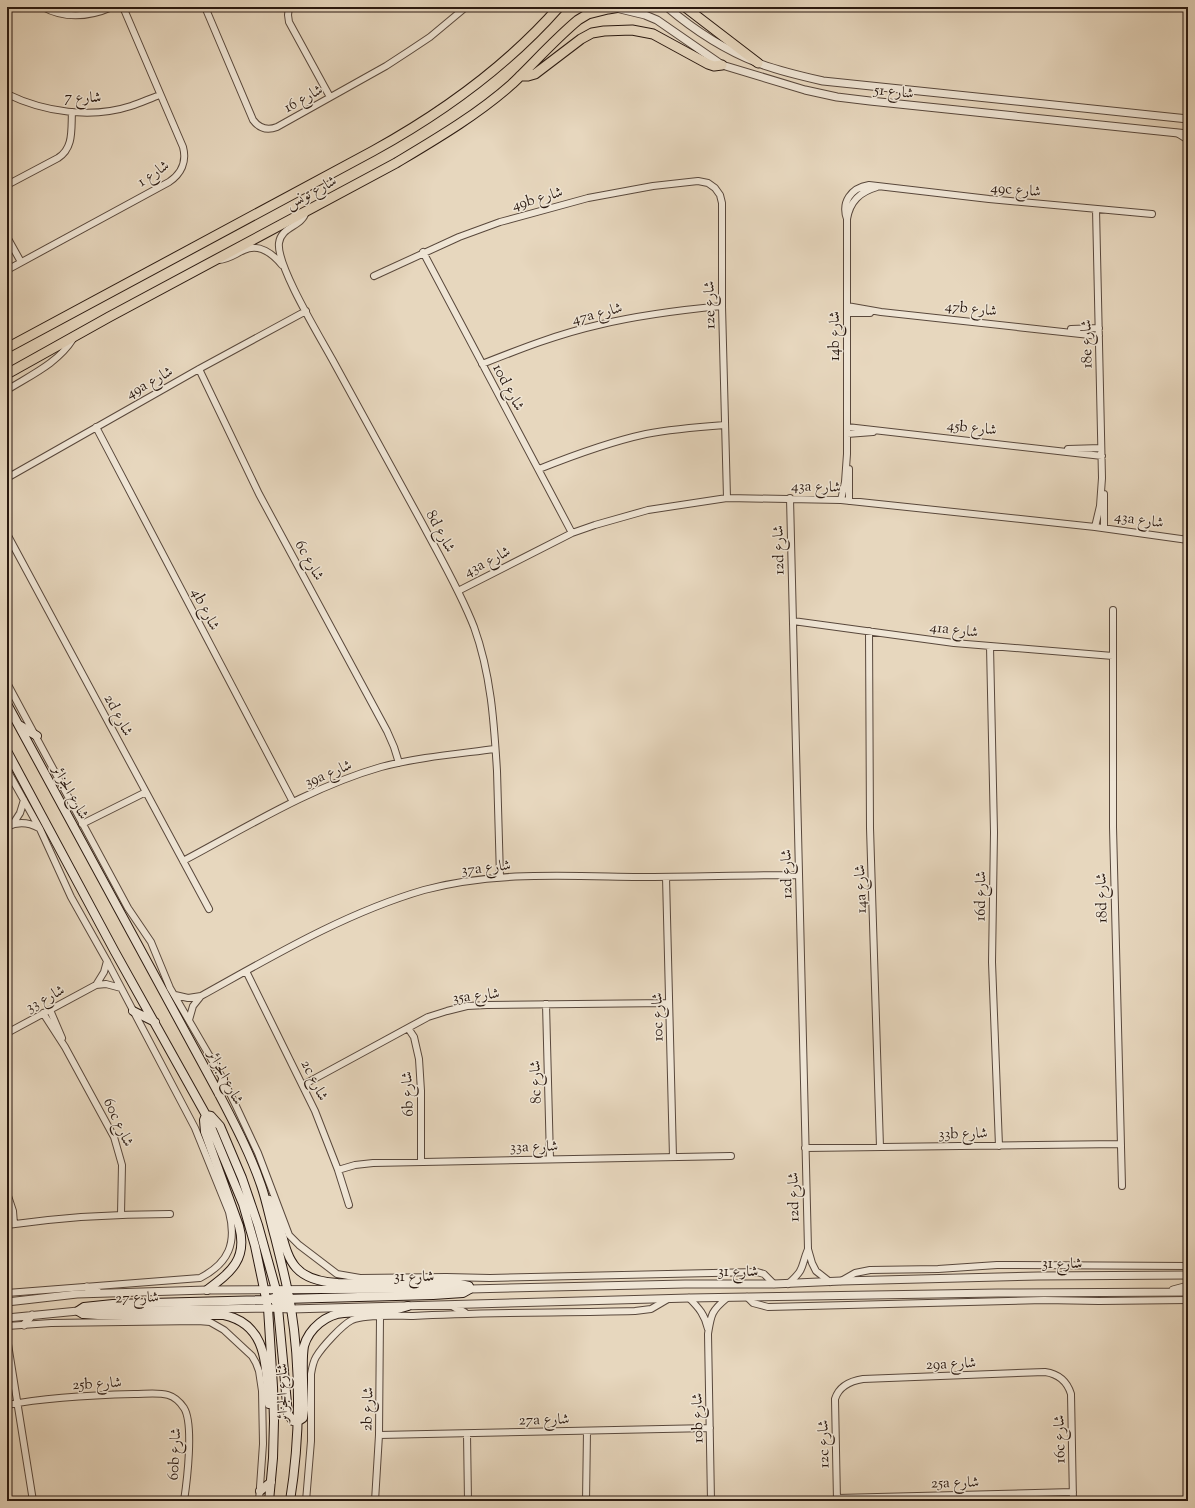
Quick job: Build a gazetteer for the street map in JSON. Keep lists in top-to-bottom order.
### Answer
{
  "streets": {
    "main road": ["شارع تونس", "شارع الجزائر"],
    "street": [
      "شارع 51",
      "شارع 7",
      "شارع 16",
      "شارع 1",
      "49c شارع",
      "49b شارع",
      "12e شارع",
      "47b شارع",
      "47a شارع",
      "14b شارع",
      "18e شارع",
      "49a شارع",
      "10d شارع",
      "45b شارع",
      "43a شارع",
      "8d شارع",
      "12d شارع",
      "6c شارع",
      "4b شارع",
      "41a شارع",
      "2d شارع",
      "39a شارع",
      "37a شارع",
      "14a شارع",
      "16d شارع",
      "18d شارع",
      "35a شارع",
      "شارع 33",
      "10c شارع",
      "2c شارع",
      "8c شارع",
      "6b شارع",
      "60c شارع",
      "33b شارع",
      "33a شارع",
      "شارع 31",
      "شارع 27",
      "29a شارع",
      "25b شارع",
      "2b شارع",
      "10b شارع",
      "27a شارع",
      "16c شارع",
      "12c شارع",
      "60b شارع",
      "25a شارع"
    ]
  },
  "crossings": [
    ["شارع 51", "شارع تونس"],
    ["شارع 7", "شارع 1"],
    ["49c شارع", "14b شارع"],
    ["49c شارع", "18e شارع"],
    ["شارع تونس", "8d شارع"],
    ["49b شارع", "12e شارع"],
    ["49b شارع", "10d شارع"],
    ["12e شارع", "47a شارع"],
    ["12e شارع", "43a شارع"],
    ["47b شارع", "14b شارع"],
    ["47b شارع", "18e شارع"],
    ["47a شارع", "10d شارع"],
    ["14b شارع", "45b شارع"],
    ["14b شارع", "43a شارع"],
    ["18e شارع", "45b شارع"],
    ["18e شارع", "43a شارع"],
    ["49a شارع", "8d شارع"],
    ["49a شارع", "6c شارع"],
    ["49a شارع", "4b شارع"],
    ["10d شارع", "43a شارع"],
    ["43a شارع", "8d شارع"],
    ["43a شارع", "12d شارع"],
    ["8d شارع", "39a شارع"],
    ["8d شارع", "37a شارع"],
    ["12d شارع", "41a شارع"],
    ["12d شارع", "37a شارع"],
    ["12d شارع", "33b شارع"],
    ["12d شارع", "شارع 31"],
    ["6c شارع", "39a شارع"],
    ["4b شارع", "39a شارع"],
    ["41a شارع", "14a شارع"],
    ["41a شارع", "16d شارع"],
    ["41a شارع", "18d شارع"],
    ["2d شارع", "39a شارع"],
    ["شارع الجزائر", "شارع 31"],
    ["37a شارع", "10c شارع"],
    ["37a شارع", "2c شارع"],
    ["14a شارع", "33b شارع"],
    ["16d شارع", "33b شارع"],
    ["18d شارع", "33b شارع"],
    ["35a شارع", "10c شارع"],
    ["35a شارع", "2c شارع"],
    ["35a شارع", "8c شارع"],
    ["35a شارع", "6b شارع"],
    ["شارع 33", "60c شارع"],
    ["10c شارع", "33a شارع"],
    ["2c شارع", "33a شارع"],
    ["8c شارع", "33a شارع"],
    ["6b شارع", "33a شارع"],
    ["شارع 31", "10b شارع"],
    ["29a شارع", "16c شارع"],
    ["29a شارع", "12c شارع"],
    ["25b شارع", "60b شارع"],
    ["2b شارع", "27a شارع"],
    ["10b شارع", "27a شارع"],
    ["16c شارع", "25a شارع"],
    ["12c شارع", "25a شارع"]
  ]
}
